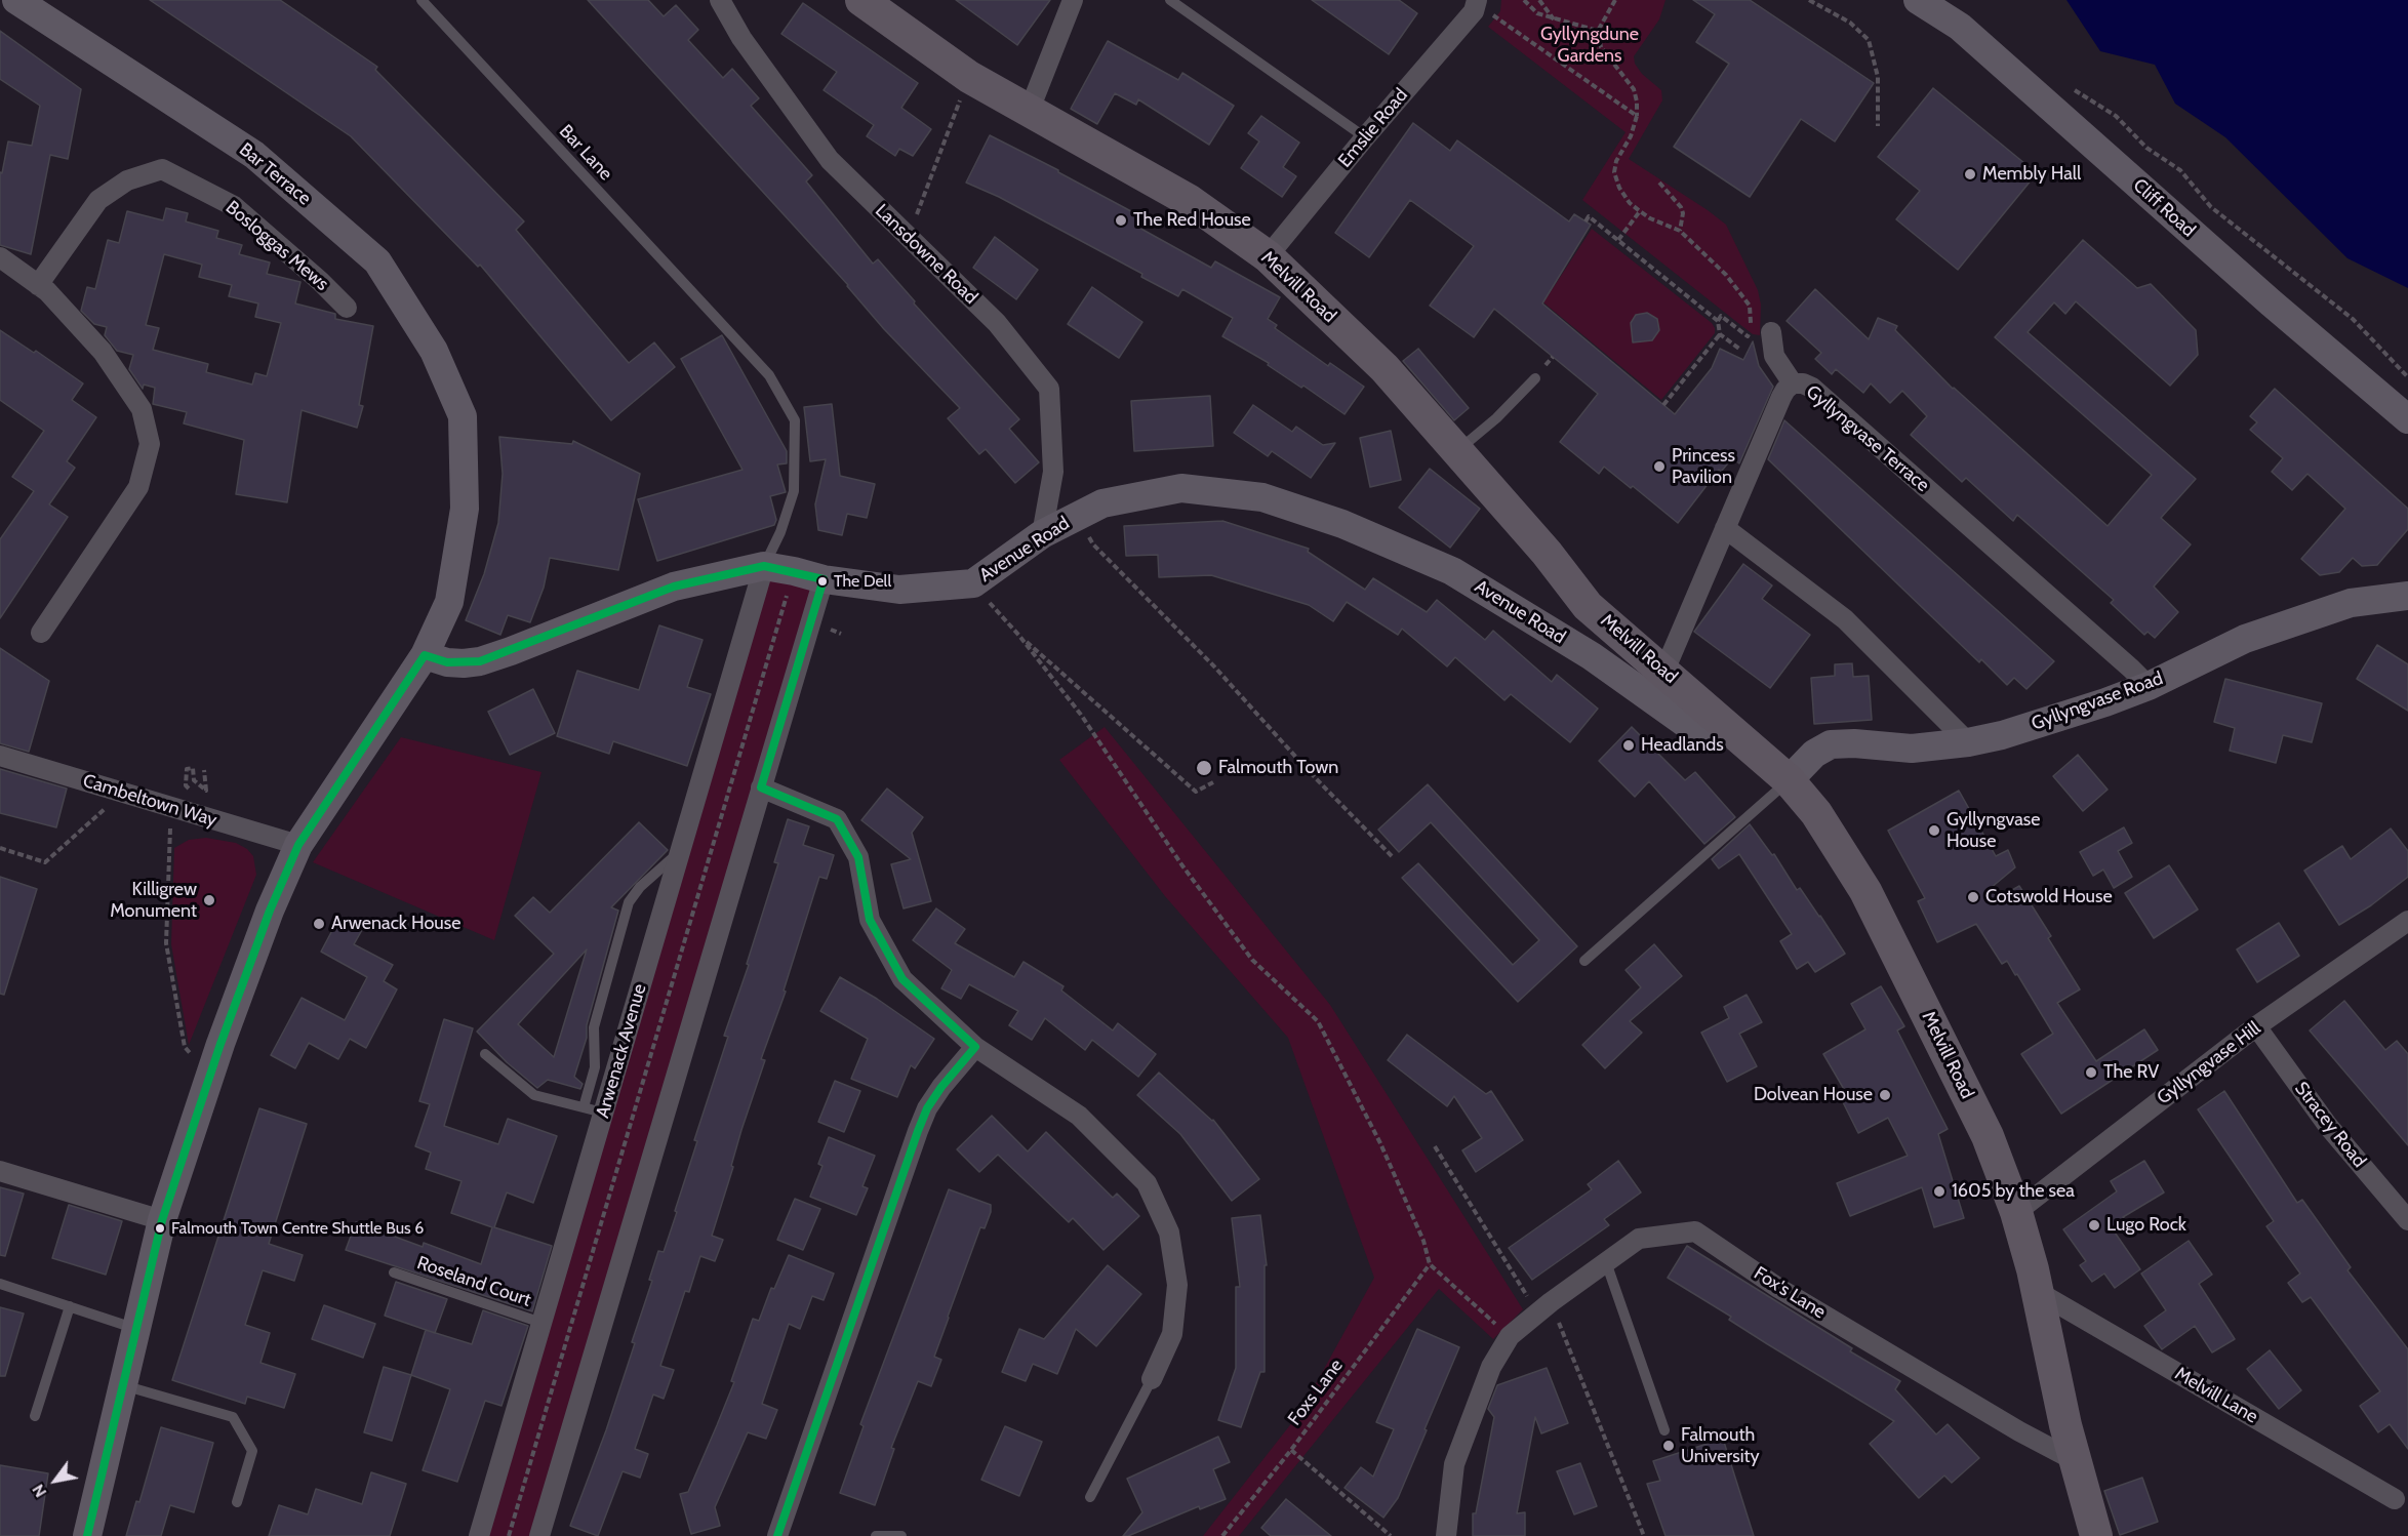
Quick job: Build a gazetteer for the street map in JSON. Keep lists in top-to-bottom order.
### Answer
{
  "streets": {
    "main road": ["Melvill Road"],
    "street": [
      "Emslie Road",
      "Bar Terrace",
      "Cliff Road",
      "Bosloggas Mews",
      "Lansdowne Road",
      "Gyllyngvase Terrace",
      "Avenue Road",
      "Gyllyngvase Road",
      "Cambeltown Way",
      "Arwenack Avenue",
      "Gyllyngvase Hill",
      "Stracey Road",
      "Fox's Lane",
      "Melvill Lane"
    ],
    "lane": ["Bar Lane", "Roseland Court"],
    "path": ["Foxs Lane"]
  },
  "crossings": [
    ["Emslie Road", "Melvill Road"],
    ["Bar Lane", "Avenue Road"],
    ["Bar Lane", "Arwenack Avenue"],
    ["Bar Terrace", "Avenue Road"],
    ["Lansdowne Road", "Avenue Road"],
    ["Melvill Road", "Gyllyngvase Terrace"],
    ["Melvill Road", "Avenue Road"],
    ["Melvill Road", "Gyllyngvase Road"],
    ["Melvill Road", "Gyllyngvase Hill"],
    ["Melvill Road", "Fox's Lane"],
    ["Melvill Road", "Melvill Lane"],
    ["Gyllyngvase Terrace", "Gyllyngvase Road"],
    ["Avenue Road", "Arwenack Avenue"],
    ["Arwenack Avenue", "Roseland Court"],
    ["Gyllyngvase Hill", "Stracey Road"]
  ],
  "parks": ["Gyllyngdune Gardens"],
  "places": [
    "Membly Hall",
    "The Red House",
    "Princess Pavilion",
    "The Dell",
    "Headlands",
    "Falmouth Town",
    "Gyllyngvase House",
    "Cotswold House",
    "Killigrew Monument",
    "Arwenack House",
    "The RV",
    "Dolvean House",
    "1605 by the sea",
    "Lugo Rock",
    "Falmouth Town Centre Shuttle Bus 6",
    "Falmouth University"
  ],
  "north": "bottom left"
}
